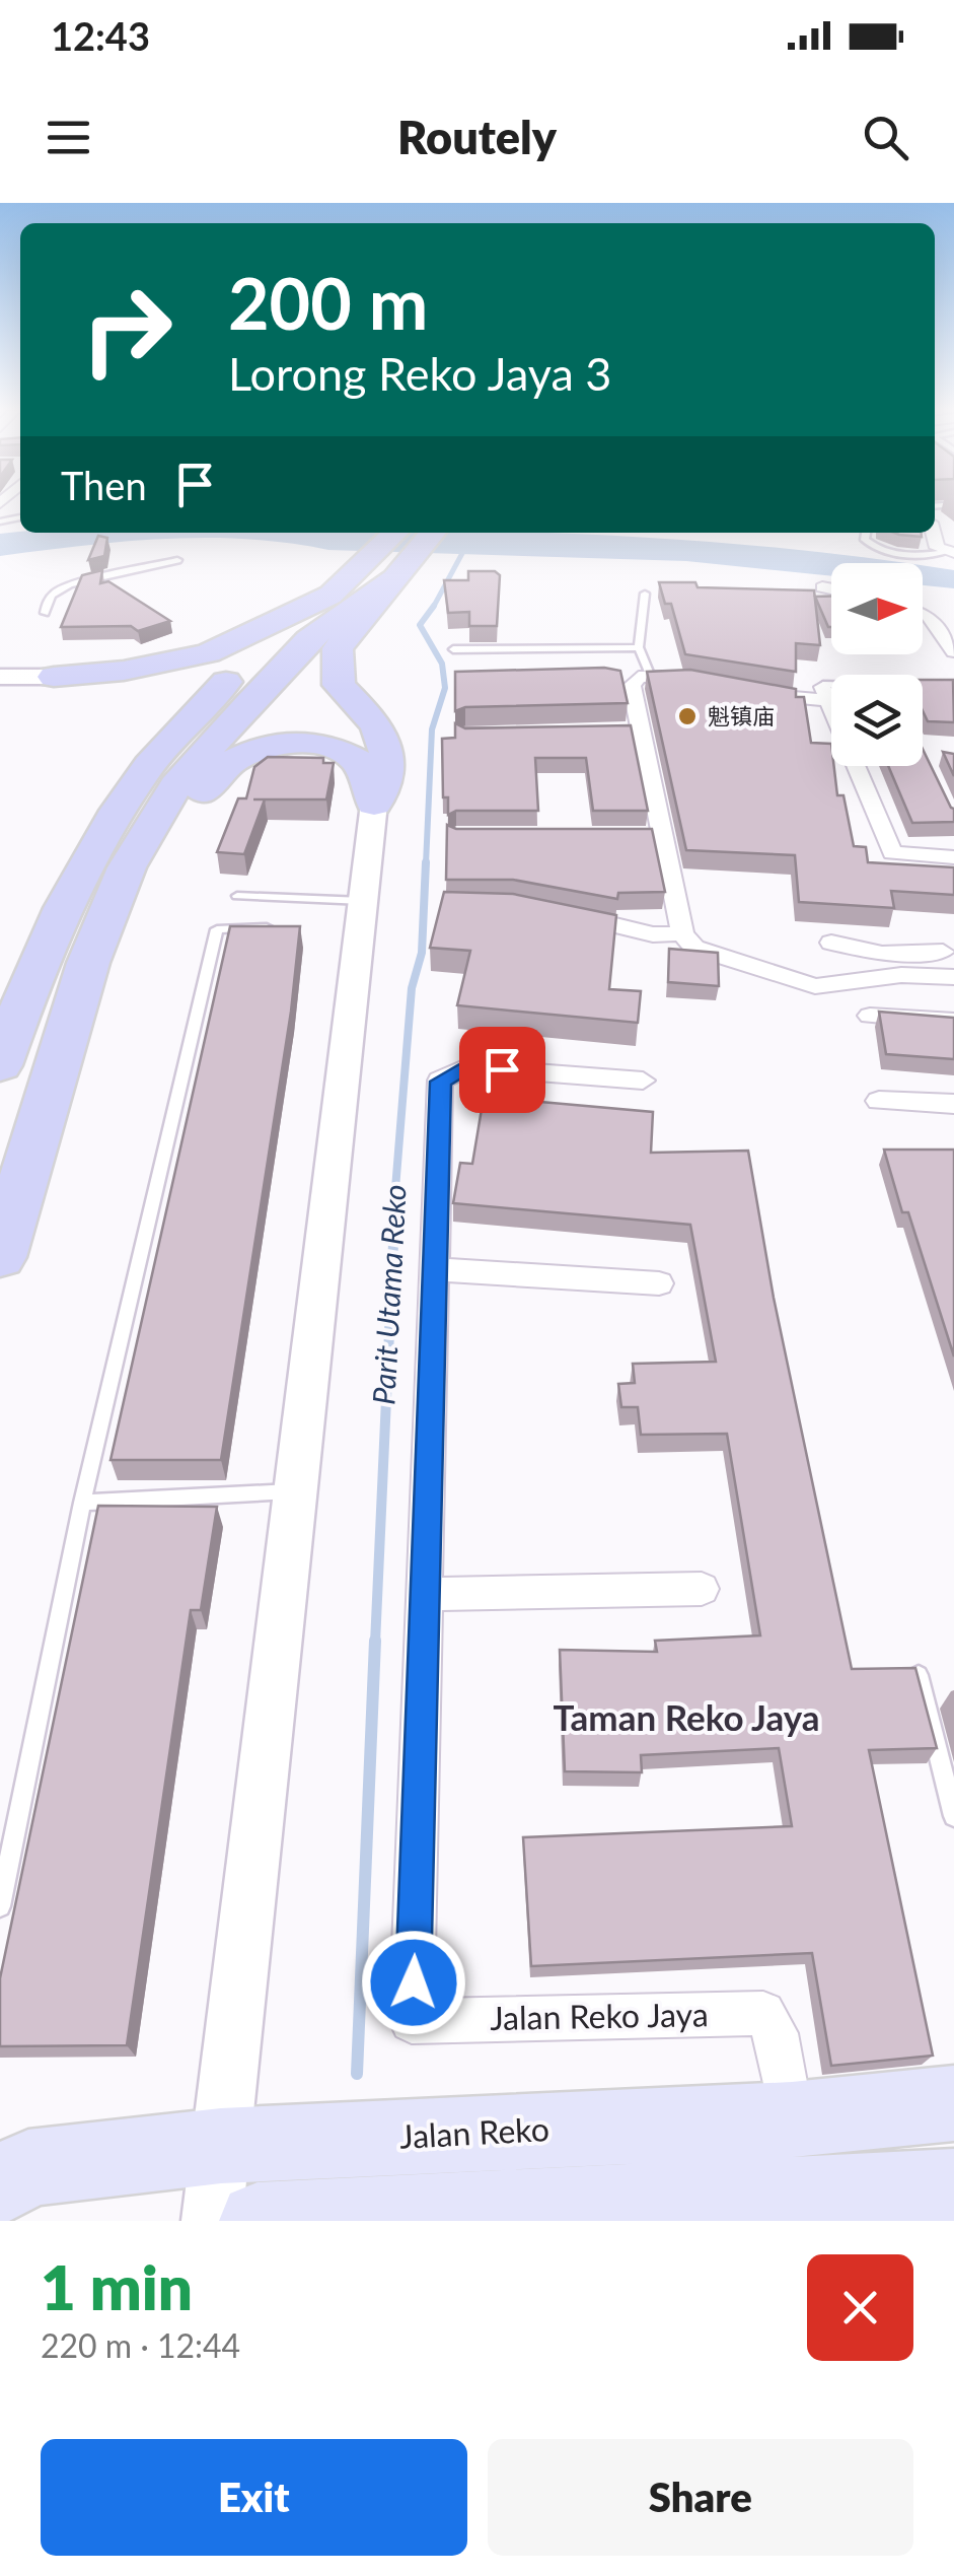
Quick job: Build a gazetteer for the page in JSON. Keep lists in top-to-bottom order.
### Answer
{
  "streets": {
    "main road": ["Jalan Reko"],
    "street": ["Jalan Reko Jaya"]
  },
  "crossings": [
    ["Jalan Reko Jaya", "Jalan Reko"]
  ],
  "districts": ["Taman Reko Jaya"],
  "water": ["Parit Utama Reko"],
  "places": ["魁镇庙"],
  "north": "right",
  "page": {
    "status": "12:43",
    "header": "Routely",
    "turn": ["200 m", "Lorong Reko Jaya 3"],
    "then": "Then",
    "heading": ["1 min", "220 m · 12:44"],
    "buttons": ["Exit", "Share"]
  }
}
